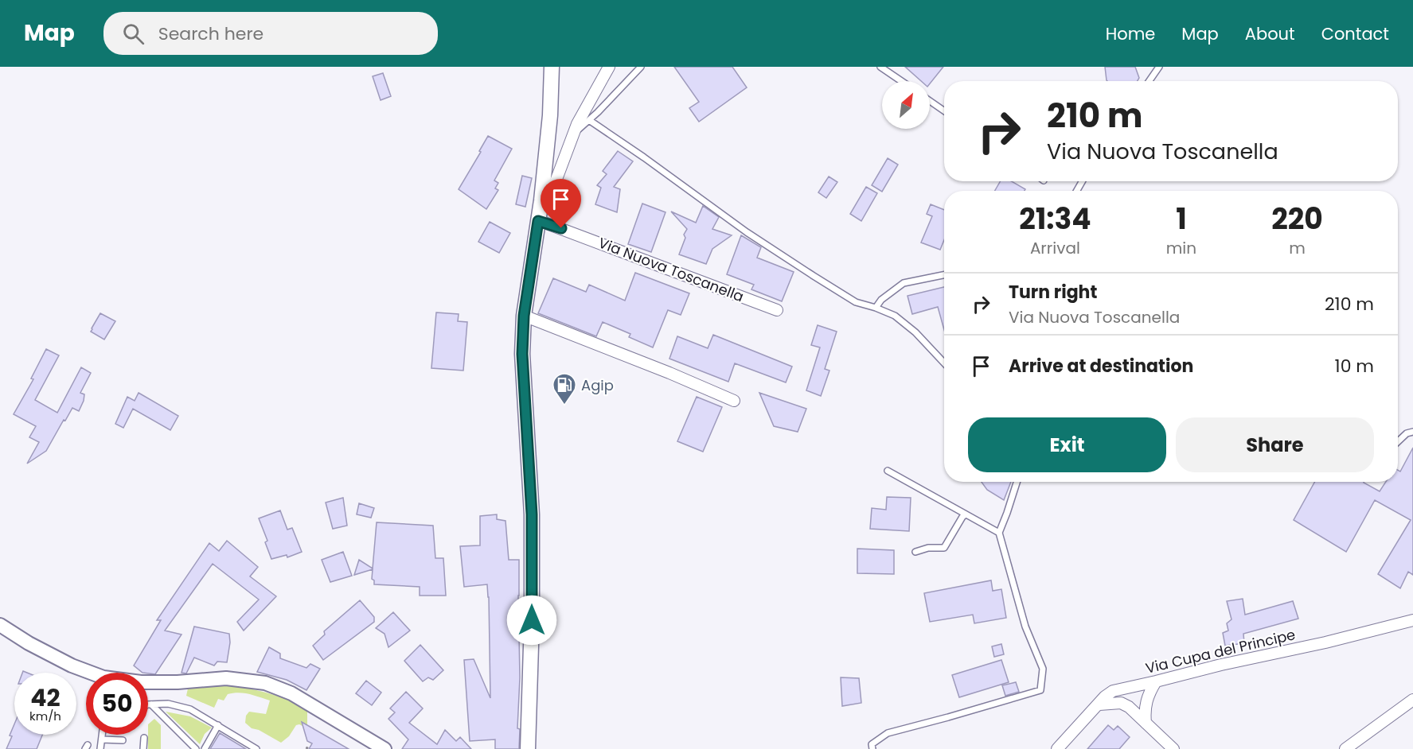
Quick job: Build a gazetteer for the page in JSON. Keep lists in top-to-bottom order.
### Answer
{
  "streets": {
    "street": ["Via Nuova Toscanella", "Via Cupa del Principe"]
  },
  "places": {
    "fuel station": ["Agip"]
  },
  "north": "top right",
  "page": {
    "header": "Map",
    "search": "Search here",
    "nav": [
      "Home",
      "Map",
      "About",
      "Contact"
    ],
    "turn": ["210 m", "Via Nuova Toscanella"],
    "eta": [
      "21:34",
      "Arrival",
      "1",
      "min",
      "220",
      "m"
    ],
    "list": [
      {
        "name": "Turn right",
        "note": "Via Nuova Toscanella",
        "value": "210 m"
      },
      {
        "name": "Arrive at destination",
        "value": "10 m"
      }
    ],
    "buttons": ["Exit", "Share"],
    "speed": "42 km/h",
    "limit": "50"
  }
}
